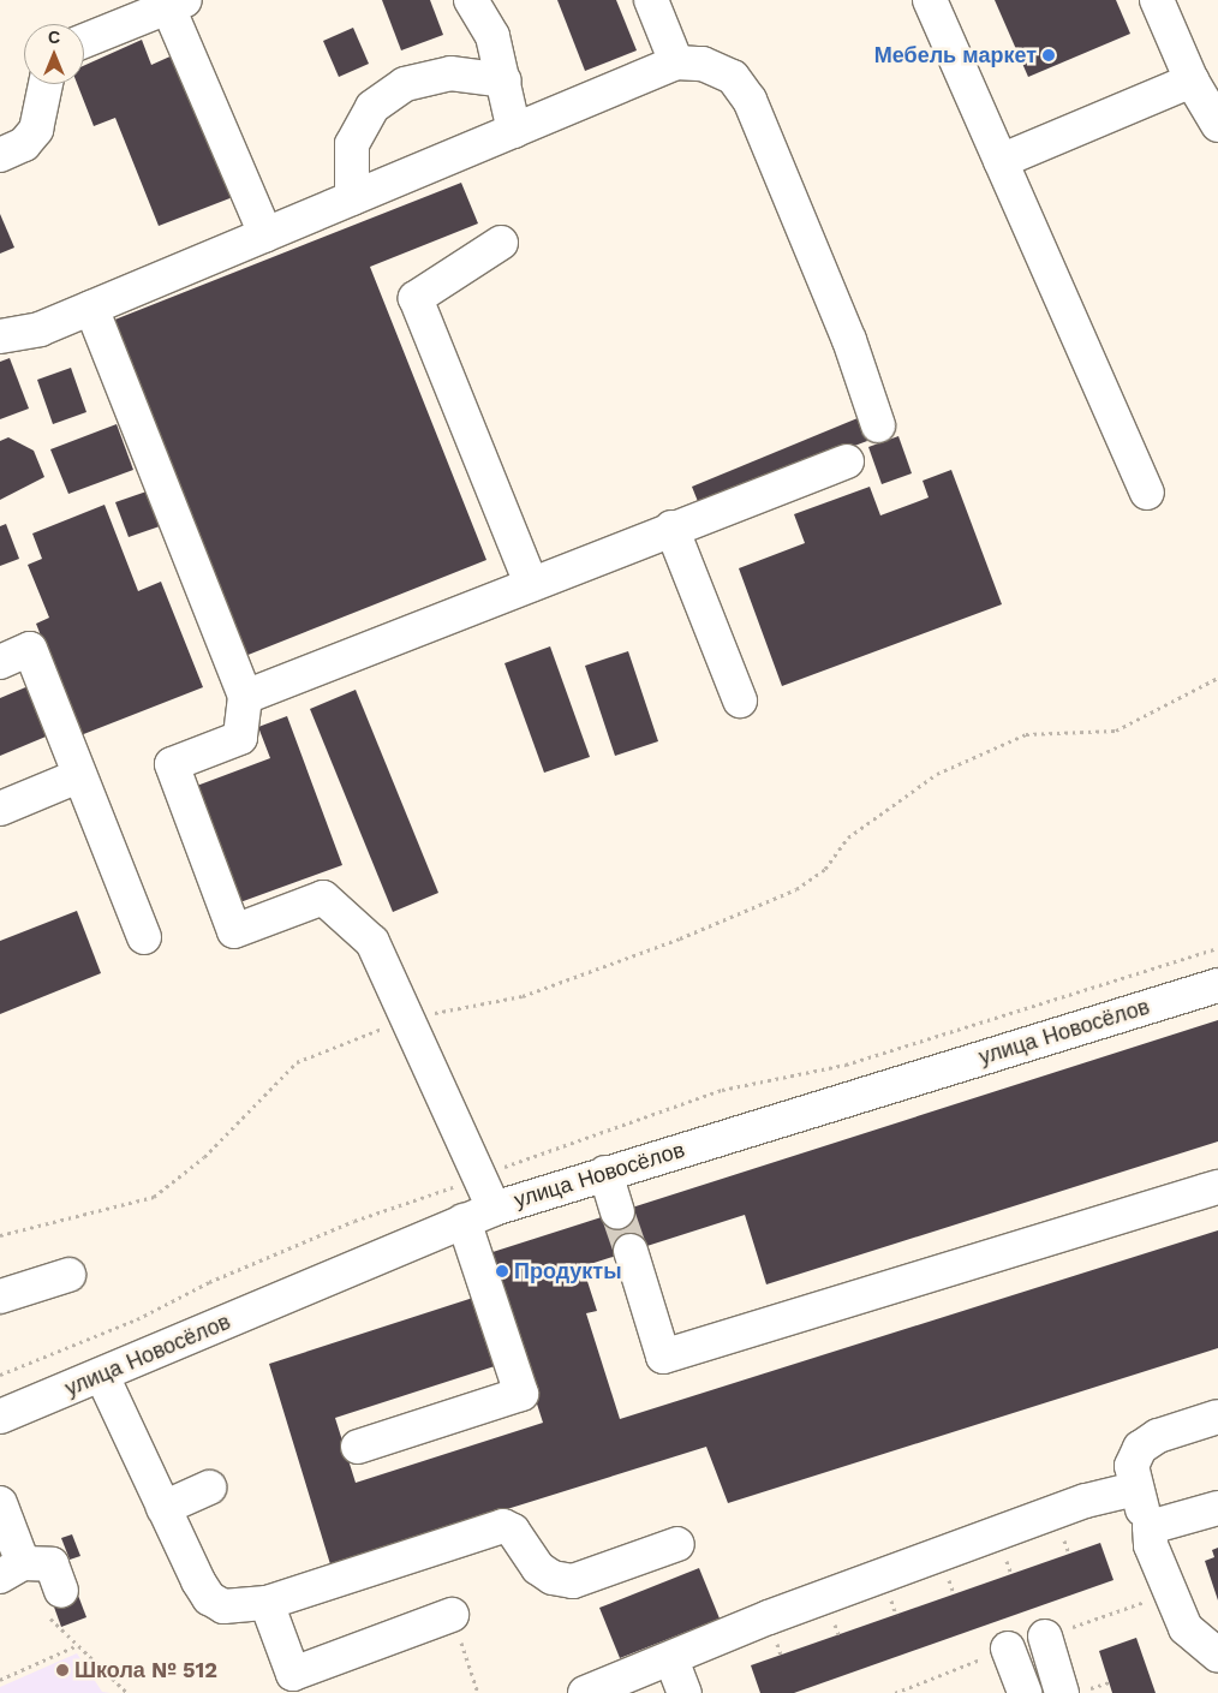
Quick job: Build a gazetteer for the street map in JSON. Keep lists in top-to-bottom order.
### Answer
{
  "streets": {
    "street": ["улица Новосёлов"]
  },
  "places": ["Мебель маркет", "Продукты", "Школа № 512"],
  "north": "top"
}
